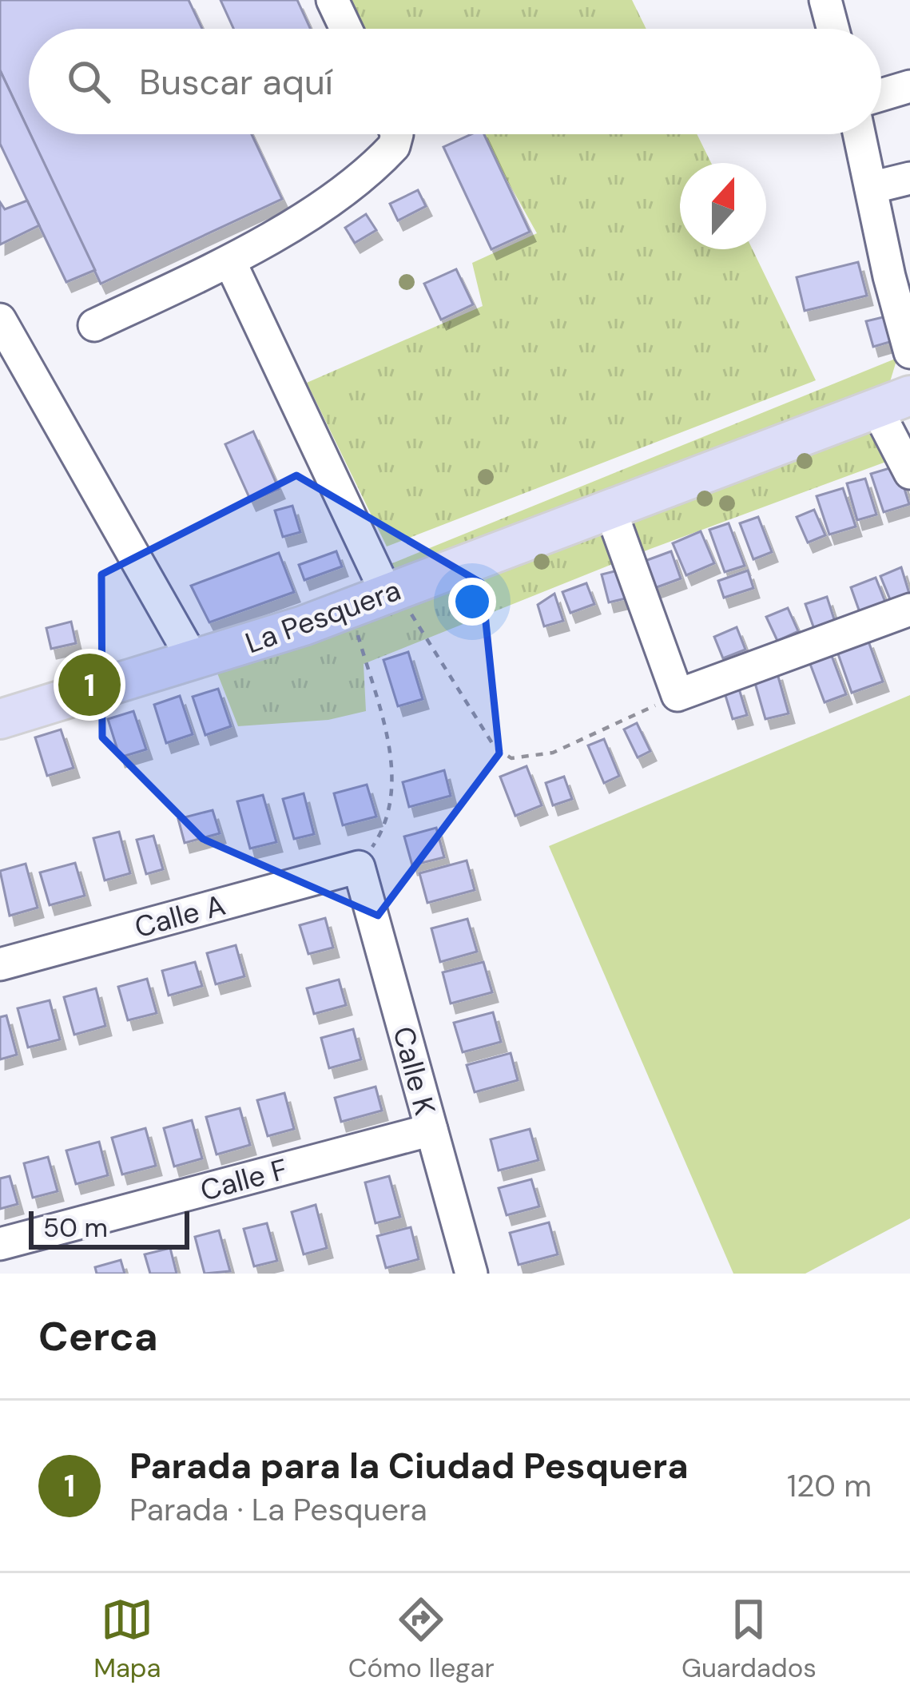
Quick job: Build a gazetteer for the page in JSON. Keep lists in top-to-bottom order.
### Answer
{
  "streets": {
    "main road": ["La Pesquera"],
    "street": ["Calle A", "Calle K", "Calle F"]
  },
  "crossings": [
    ["Calle A", "Calle K"],
    ["Calle K", "Calle F"]
  ],
  "scale_bar": "50 m",
  "north": "top",
  "page": {
    "search": "Buscar aquí",
    "pins": "1",
    "scale": "50 m",
    "heading": "Cerca",
    "list": [
      {
        "mark": "1",
        "name": "Parada para la Ciudad Pesquera",
        "note": "Parada · La Pesquera",
        "value": "120 m"
      }
    ],
    "nav": ["Mapa", "Cómo llegar", "Guardados"]
  }
}
